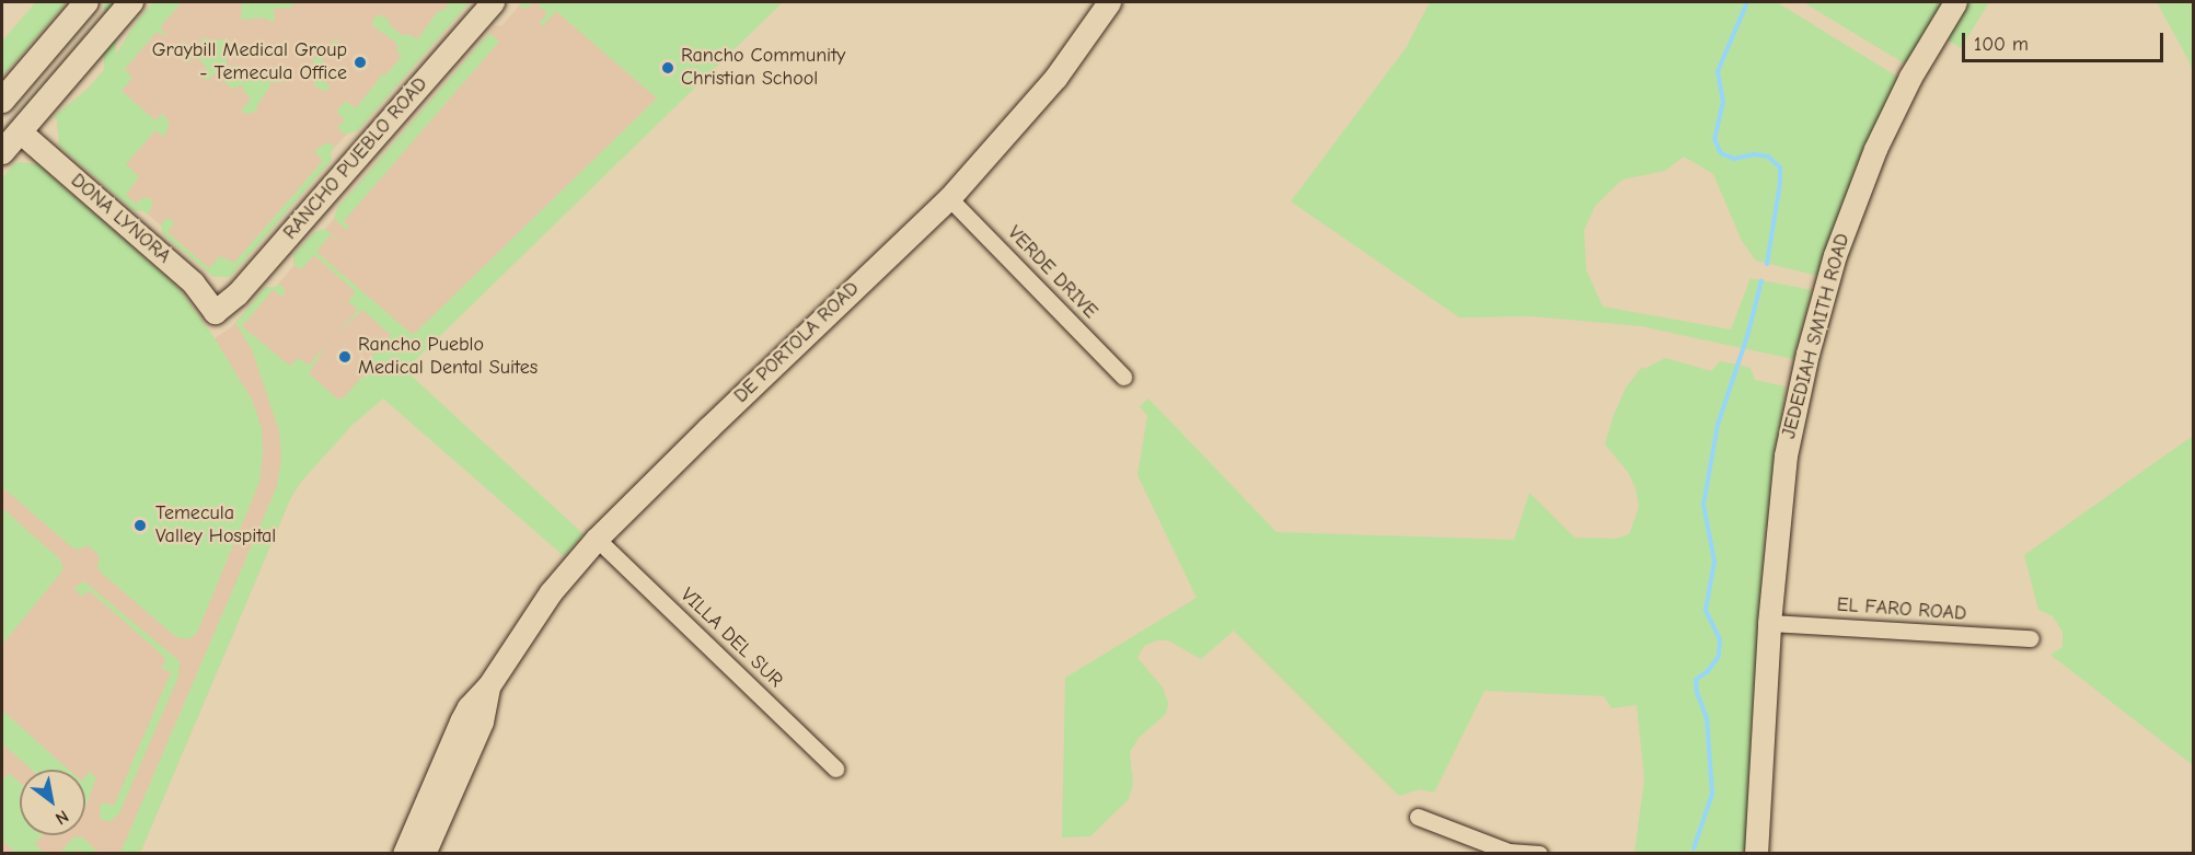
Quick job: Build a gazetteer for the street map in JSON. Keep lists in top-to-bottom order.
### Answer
{
  "streets": {
    "street": [
      "RANCHO PUEBLO ROAD",
      "DONA LYNORA",
      "VERDE DRIVE",
      "JEDEDIAH SMITH ROAD",
      "DE PORTOLA ROAD",
      "EL FARO ROAD",
      "VILLA DEL SUR"
    ]
  },
  "crossings": [
    ["RANCHO PUEBLO ROAD", "DONA LYNORA"],
    ["VERDE DRIVE", "DE PORTOLA ROAD"],
    ["JEDEDIAH SMITH ROAD", "EL FARO ROAD"],
    ["DE PORTOLA ROAD", "VILLA DEL SUR"]
  ],
  "places": [
    "Graybill Medical Group - Temecula Office",
    "Rancho Community Christian School",
    "Rancho Pueblo Medical Dental Suites",
    "Temecula Valley Hospital"
  ],
  "scale_bar": "100 m",
  "north": "bottom right"
}
